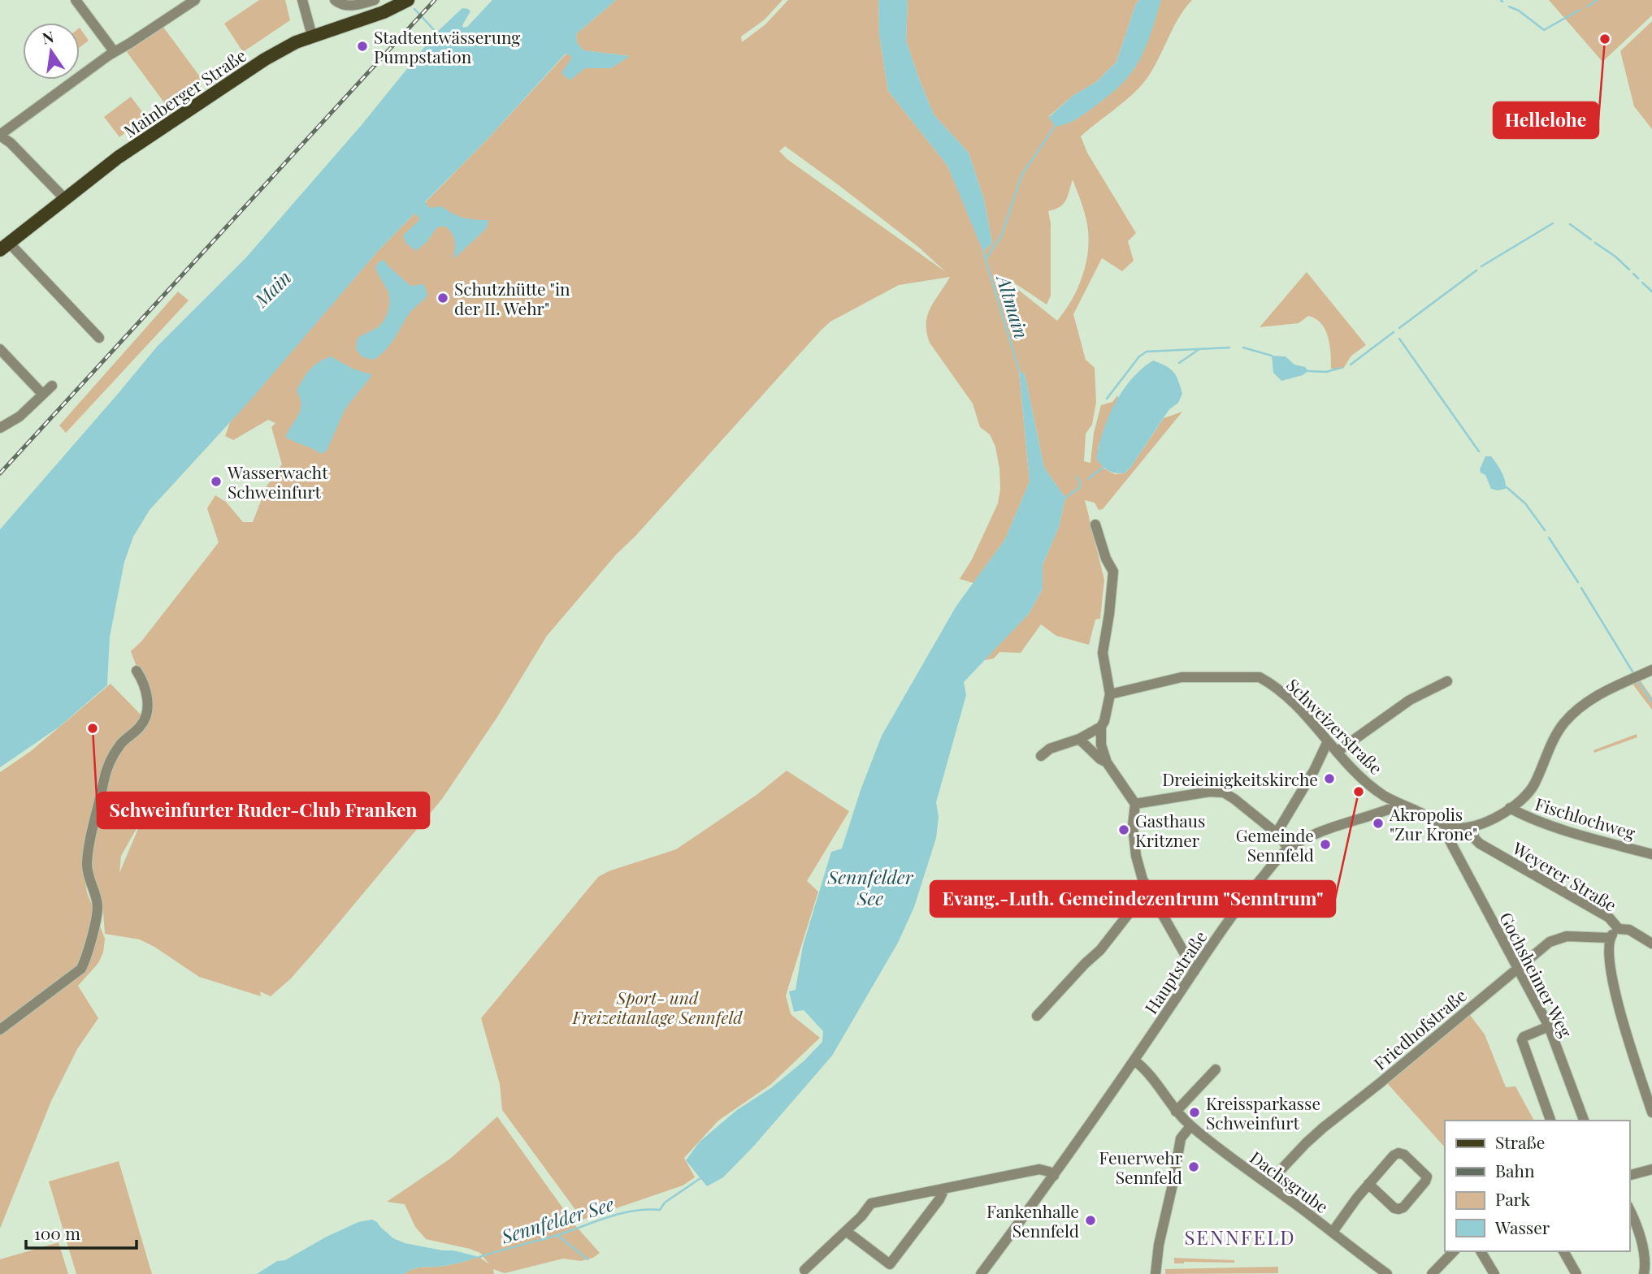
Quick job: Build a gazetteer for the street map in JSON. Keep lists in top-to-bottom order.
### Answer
{
  "streets": {
    "main road": ["Mainberger Straße"],
    "street": [
      "Schweizerstraße",
      "Fischlochweg",
      "Weyerer Straße",
      "Hauptstraße",
      "Gochsheimer Weg",
      "Friedhofstraße",
      "Dachsgrube"
    ]
  },
  "crossings": [
    ["Schweizerstraße", "Hauptstraße"],
    ["Hauptstraße", "Dachsgrube"],
    ["Gochsheimer Weg", "Friedhofstraße"],
    ["Friedhofstraße", "Dachsgrube"]
  ],
  "districts": ["SENNFELD"],
  "water": ["Main", "Altmain", "Sennfelder See"],
  "parks": ["Sport- und Freizeitanlage Sennfeld"],
  "places": [
    "Hellelohe",
    "Stadtentwässerung Pumpstation",
    "Schutzhütte \"in der II. Wehr\"",
    "Wasserwacht Schweinfurt",
    "Schweinfurter Ruder-Club Franken",
    "Dreieinigkeitskirche",
    "Evang.-Luth. Gemeindezentrum \"Senntrum\"",
    "Akropolis \"Zur Krone\"",
    "Gasthaus Kritzner",
    "Gemeinde Sennfeld",
    "Kreissparkasse Schweinfurt",
    "Feuerwehr Sennfeld",
    "Fankenhalle Sennfeld"
  ],
  "legend": [
    "Straße",
    "Bahn",
    "Park",
    "Wasser"
  ],
  "scale_bar": "100 m",
  "north": "top"
}
